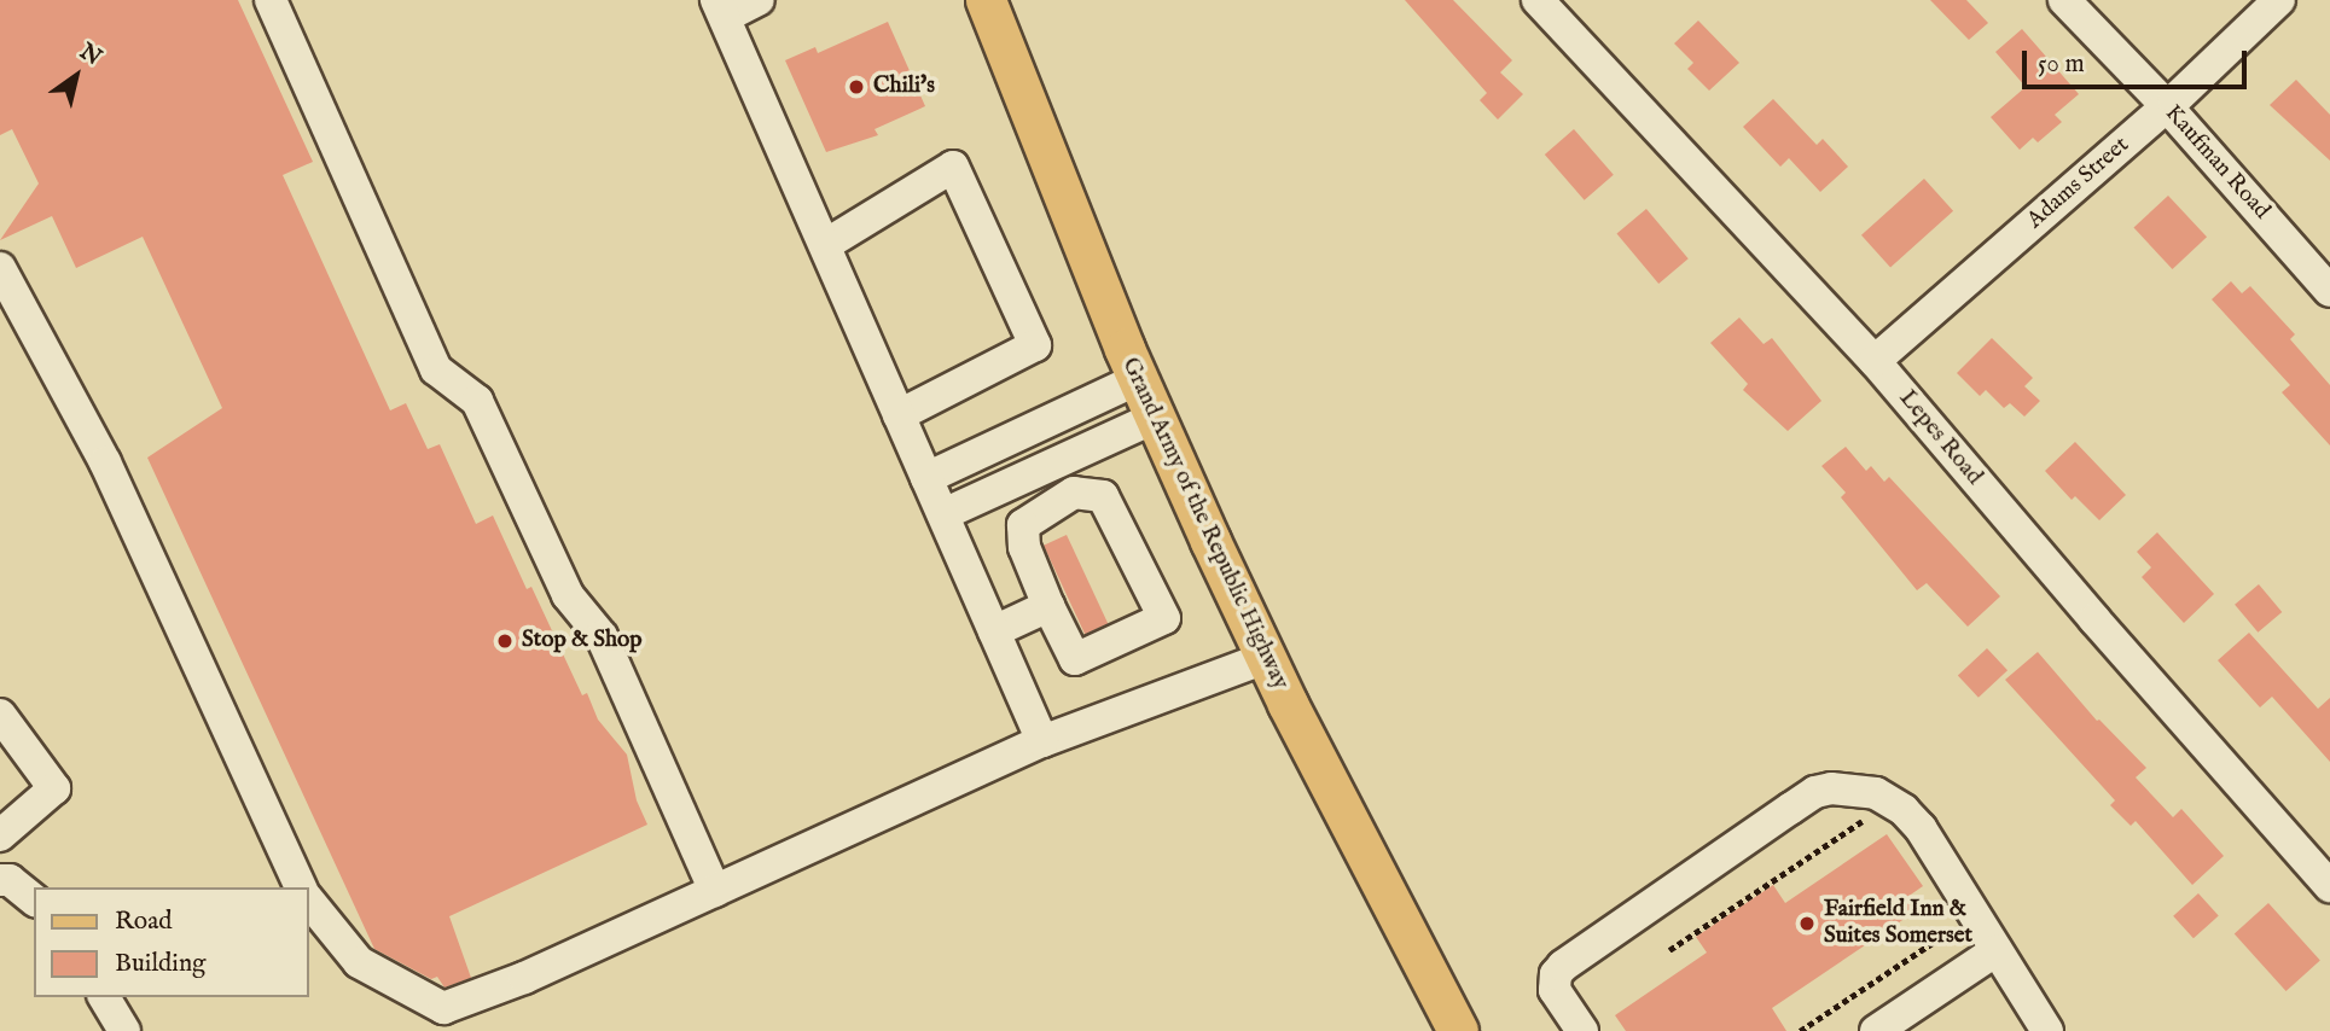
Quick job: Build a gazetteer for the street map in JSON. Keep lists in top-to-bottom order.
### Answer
{
  "streets": {
    "main road": ["Grand Army of the Republic Highway"],
    "street": ["Kaufman Road", "Adams Street", "Lepes Road"]
  },
  "crossings": [
    ["Kaufman Road", "Adams Street"],
    ["Adams Street", "Lepes Road"]
  ],
  "places": ["Chili's", "Stop & Shop", "Fairfield Inn & Suites Somerset"],
  "legend": ["Road", "Building"],
  "scale_bar": "50 m",
  "north": "top right"
}
